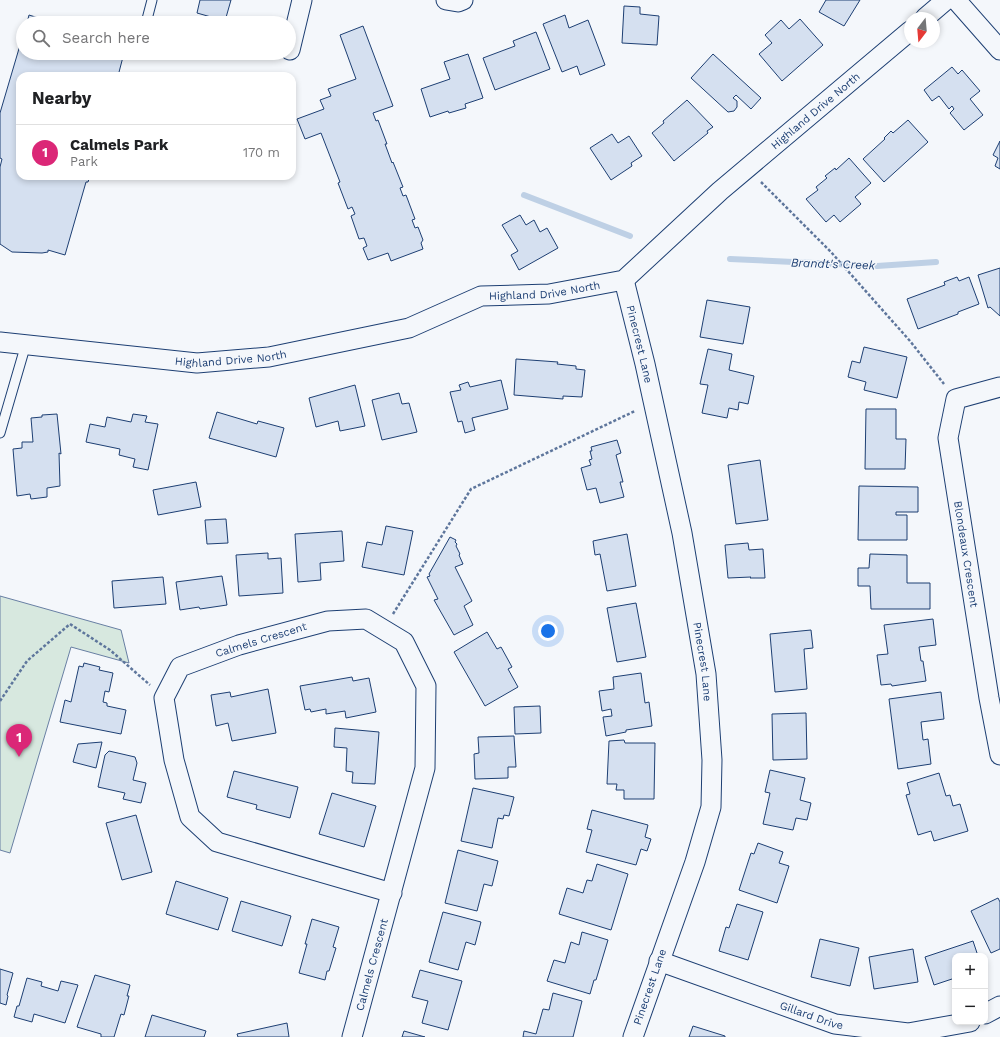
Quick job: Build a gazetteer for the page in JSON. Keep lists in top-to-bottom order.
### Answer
{
  "streets": {
    "street": [
      "Highland Drive North",
      "Pinecrest Lane",
      "Blondeaux Crescent",
      "Calmels Crescent",
      "Gillard Drive"
    ]
  },
  "crossings": [
    ["Highland Drive North", "Pinecrest Lane"],
    ["Pinecrest Lane", "Gillard Drive"]
  ],
  "water": ["Brandt's Creek"],
  "north": "bottom",
  "page": {
    "search": "Search here",
    "heading": "Nearby",
    "list": [
      {
        "mark": "1",
        "name": "Calmels Park",
        "note": "Park",
        "value": "170 m"
      }
    ],
    "pins": "1",
    "map_buttons": ["+", "−"]
  }
}
